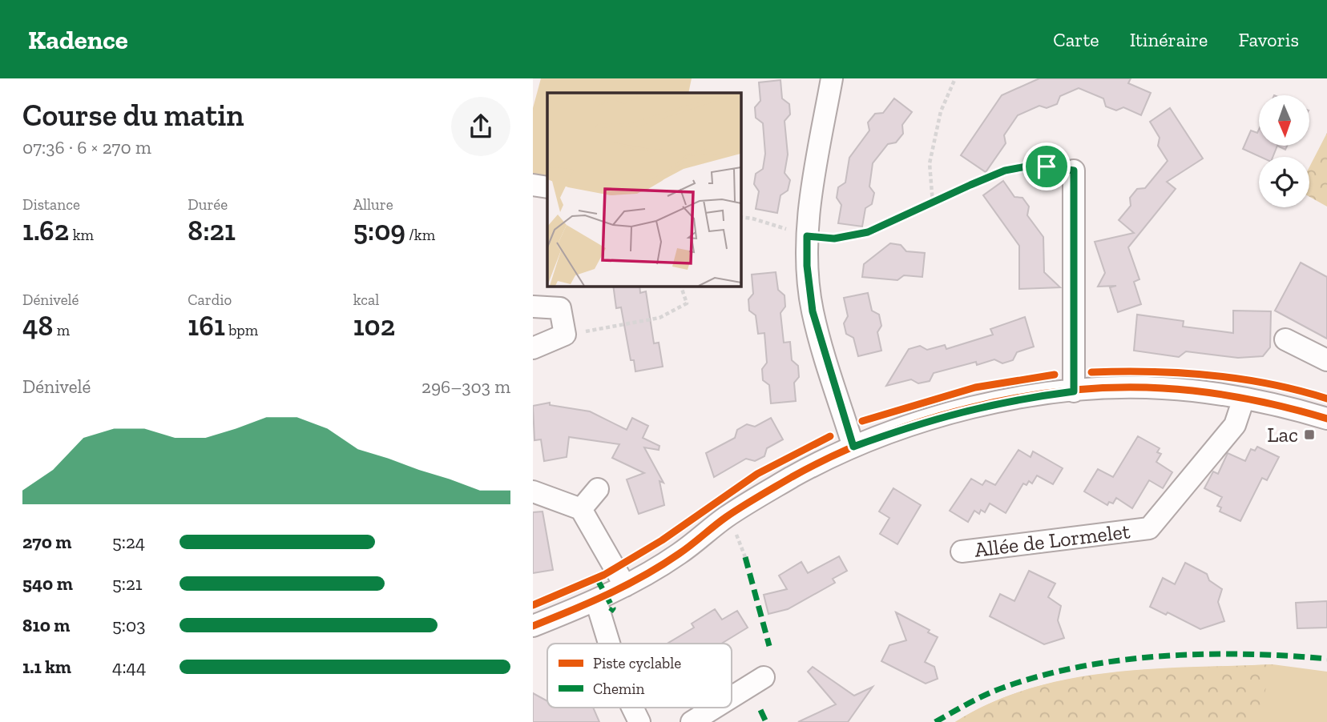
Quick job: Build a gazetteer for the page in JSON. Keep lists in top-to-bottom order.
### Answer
{
  "streets": {
    "street": ["Allée de Lormelet"]
  },
  "places": {
    "transit": ["Lac"]
  },
  "legend": ["Piste cyclable", "Chemin"],
  "north": "bottom",
  "page": {
    "header": "Kadence",
    "nav": ["Carte", "Itinéraire", "Favoris"],
    "heading": ["Course du matin", "07:36 · 6 × 270 m"],
    "stats": [
      ["Distance", "1.62 km"],
      ["Durée", "8:21"],
      ["Allure", "5:09 /km"],
      ["Dénivelé", "48 m"],
      ["Cardio", "161 bpm"],
      ["kcal", "102"]
    ],
    "chart": ["Dénivelé", "296–303 m"],
    "list": [
      {
        "name": "270 m",
        "note": "5:24"
      },
      {
        "name": "540 m",
        "note": "5:21"
      },
      {
        "name": "810 m",
        "note": "5:03"
      },
      {
        "name": "1.1 km",
        "note": "4:44"
      }
    ]
  }
}
